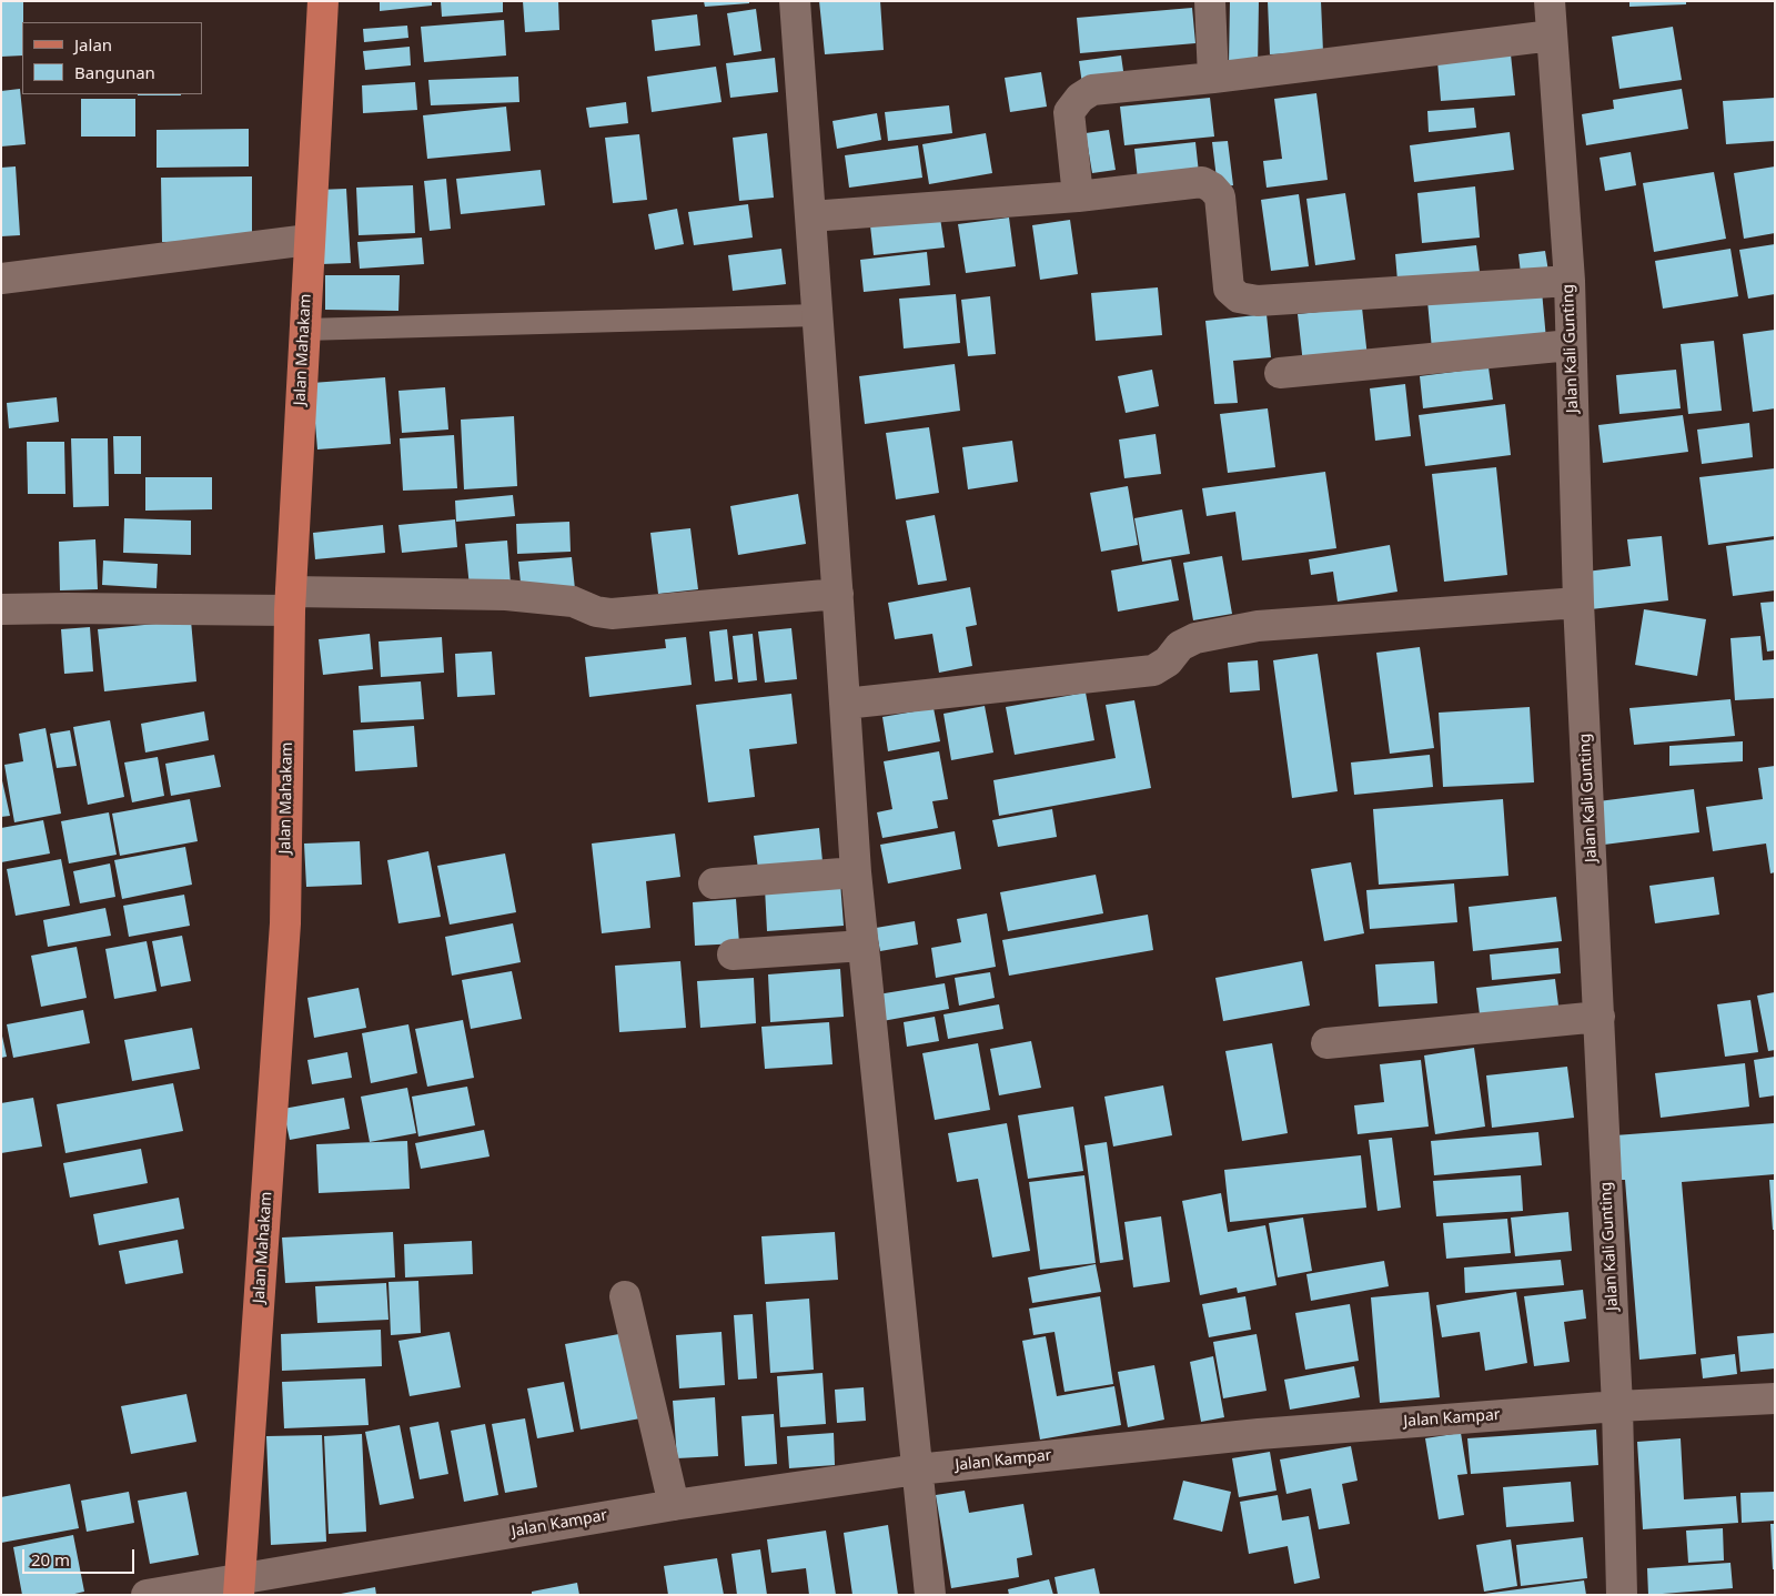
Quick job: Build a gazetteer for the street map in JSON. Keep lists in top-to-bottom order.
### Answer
{
  "streets": {
    "main road": ["Jalan Mahakam"],
    "street": ["Jalan Kali Gunting", "Jalan Kampar"]
  },
  "crossings": [
    ["Jalan Kali Gunting", "Jalan Kampar"],
    ["Jalan Mahakam", "Jalan Kampar"]
  ],
  "legend": ["Jalan", "Bangunan"],
  "scale_bar": "20 m"
}
